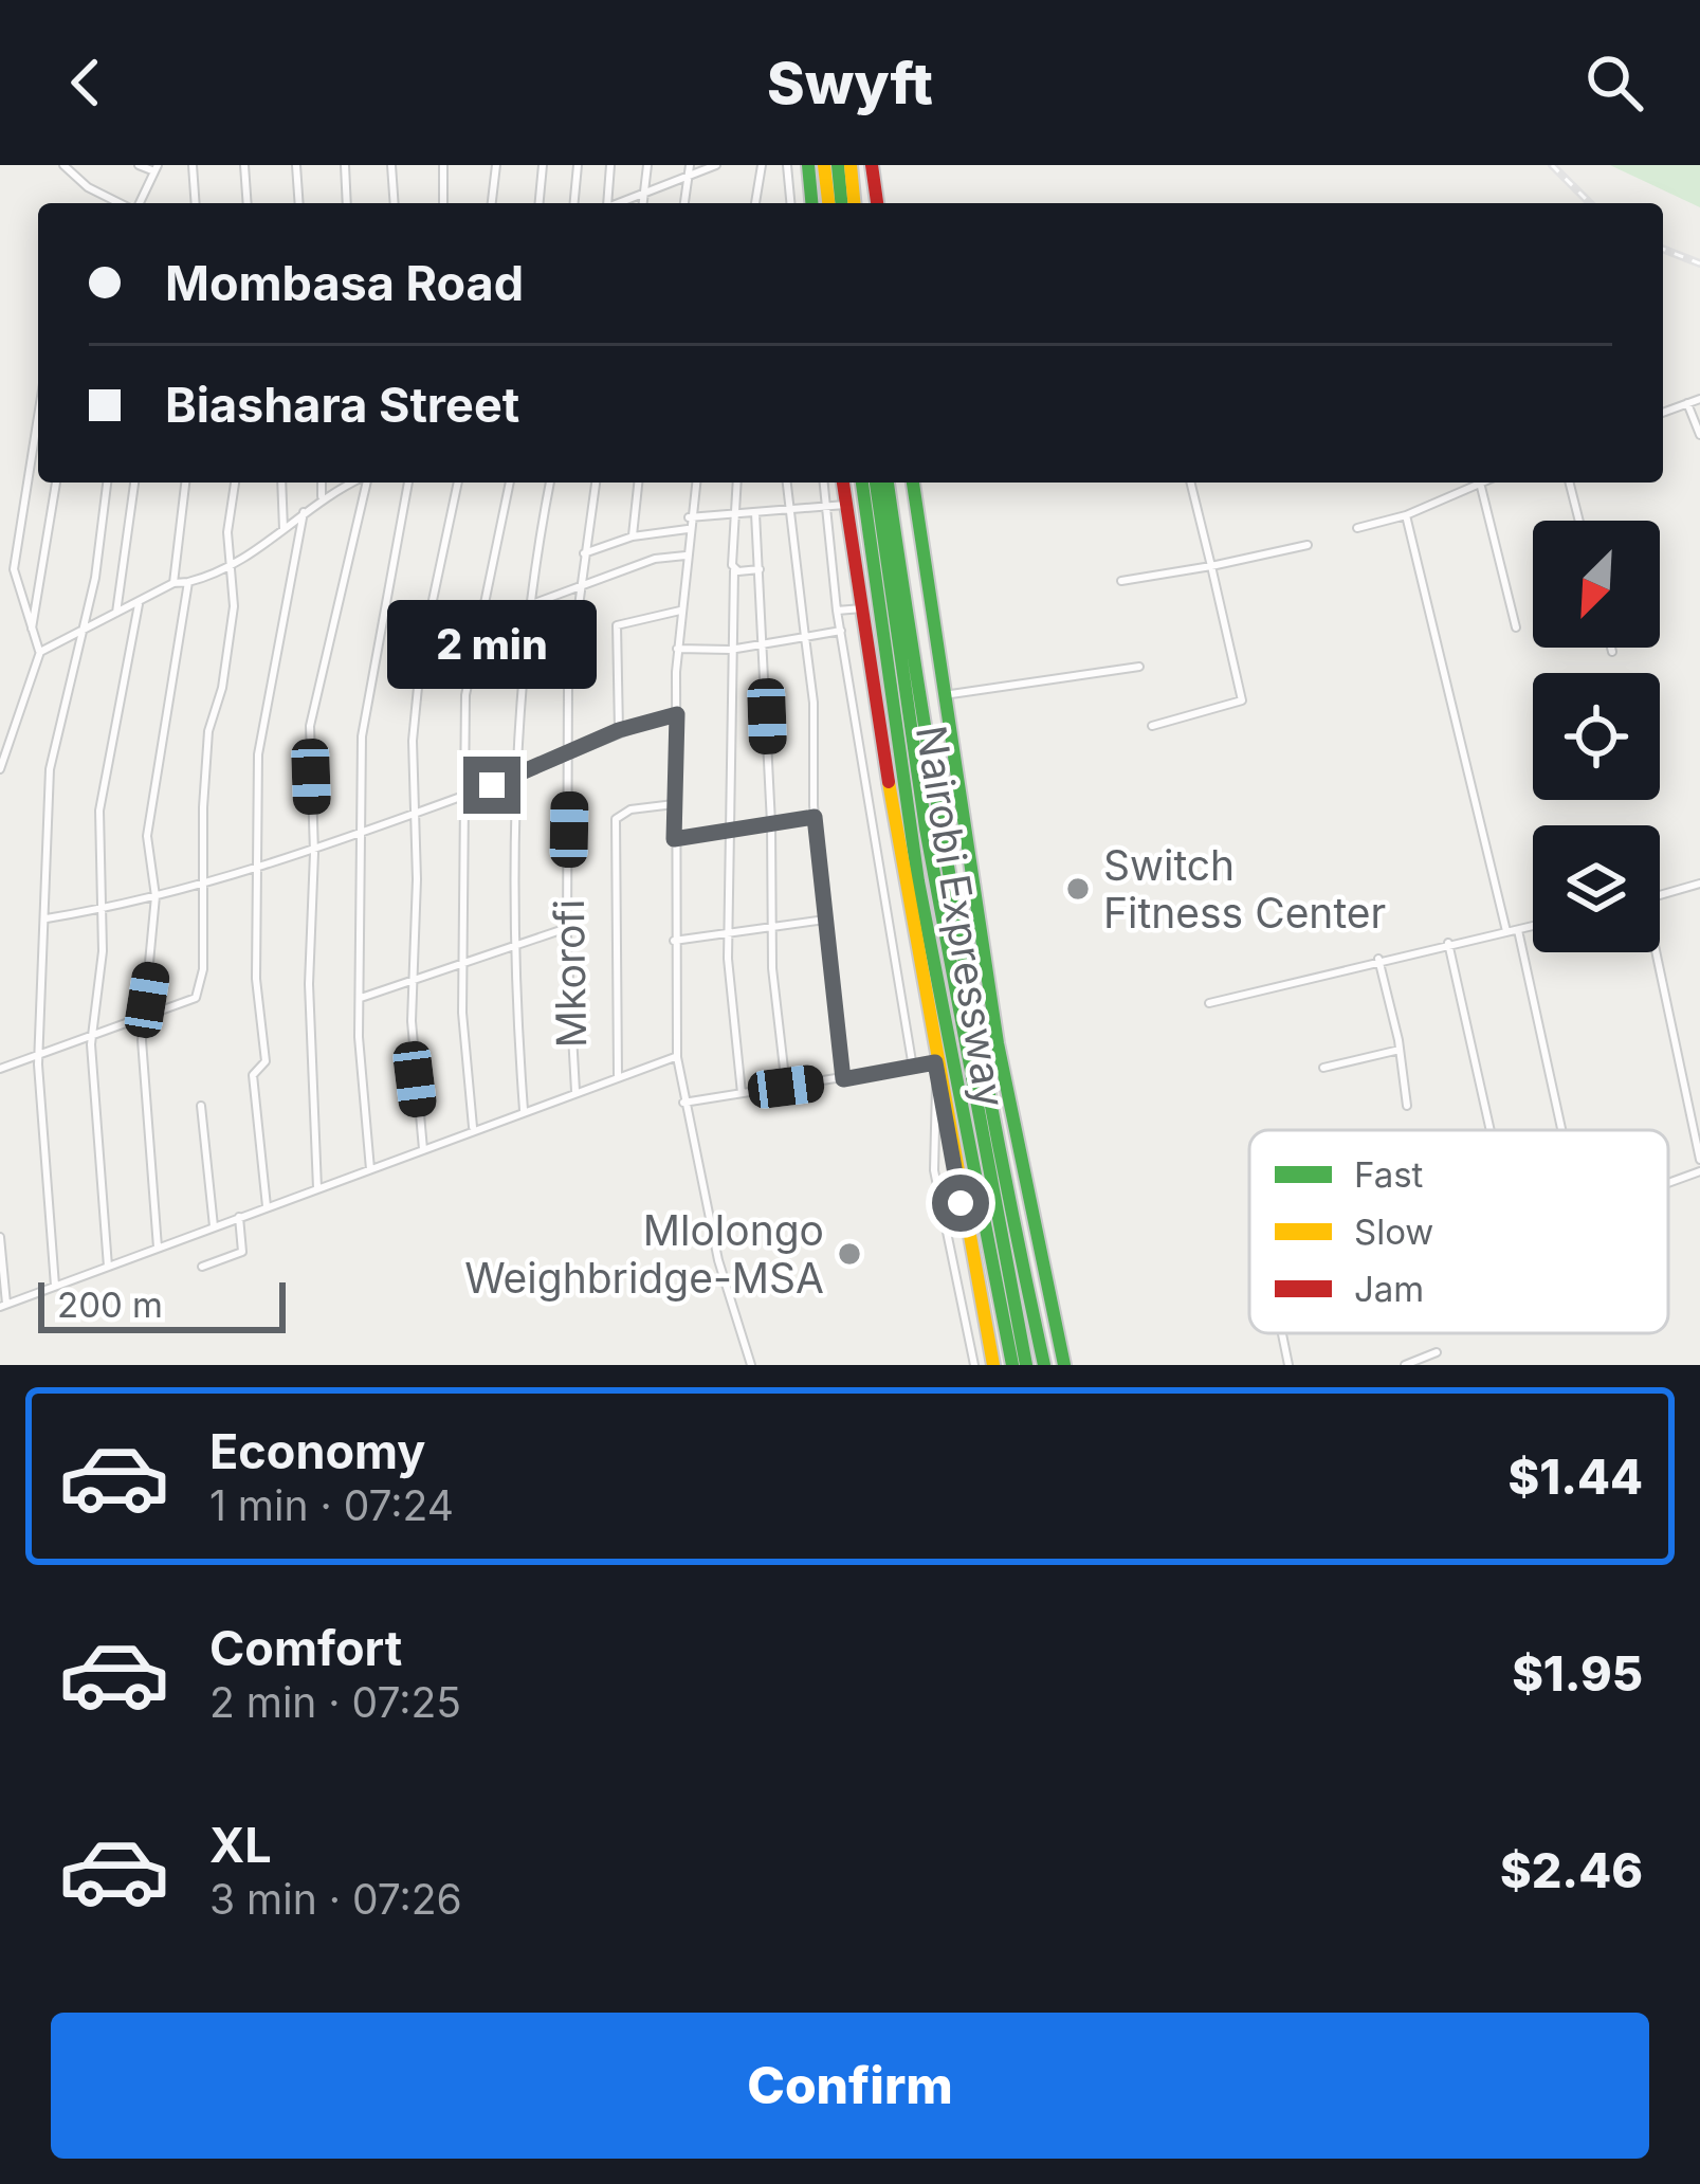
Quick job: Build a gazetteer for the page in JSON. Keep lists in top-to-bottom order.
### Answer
{
  "streets": {
    "main road": ["Nairobi Expressway"],
    "street": ["Mkorofi"]
  },
  "places": ["Switch Fitness Center", "Mlolongo Weighbridge-MSA"],
  "legend": ["Fast", "Slow", "Jam"],
  "scale_bar": "200 m",
  "north": "bottom left",
  "page": {
    "header": "Swyft",
    "banner": ["Mombasa Road", "Biashara Street"],
    "bubble": "2 min",
    "scale": "200 m",
    "list": [
      {
        "name": "Economy",
        "note": "1 min · 07:24",
        "value": "$1.44"
      },
      {
        "name": "Comfort",
        "note": "2 min · 07:25",
        "value": "$1.95"
      },
      {
        "name": "XL",
        "note": "3 min · 07:26",
        "value": "$2.46"
      }
    ],
    "buttons": "Confirm"
  }
}
